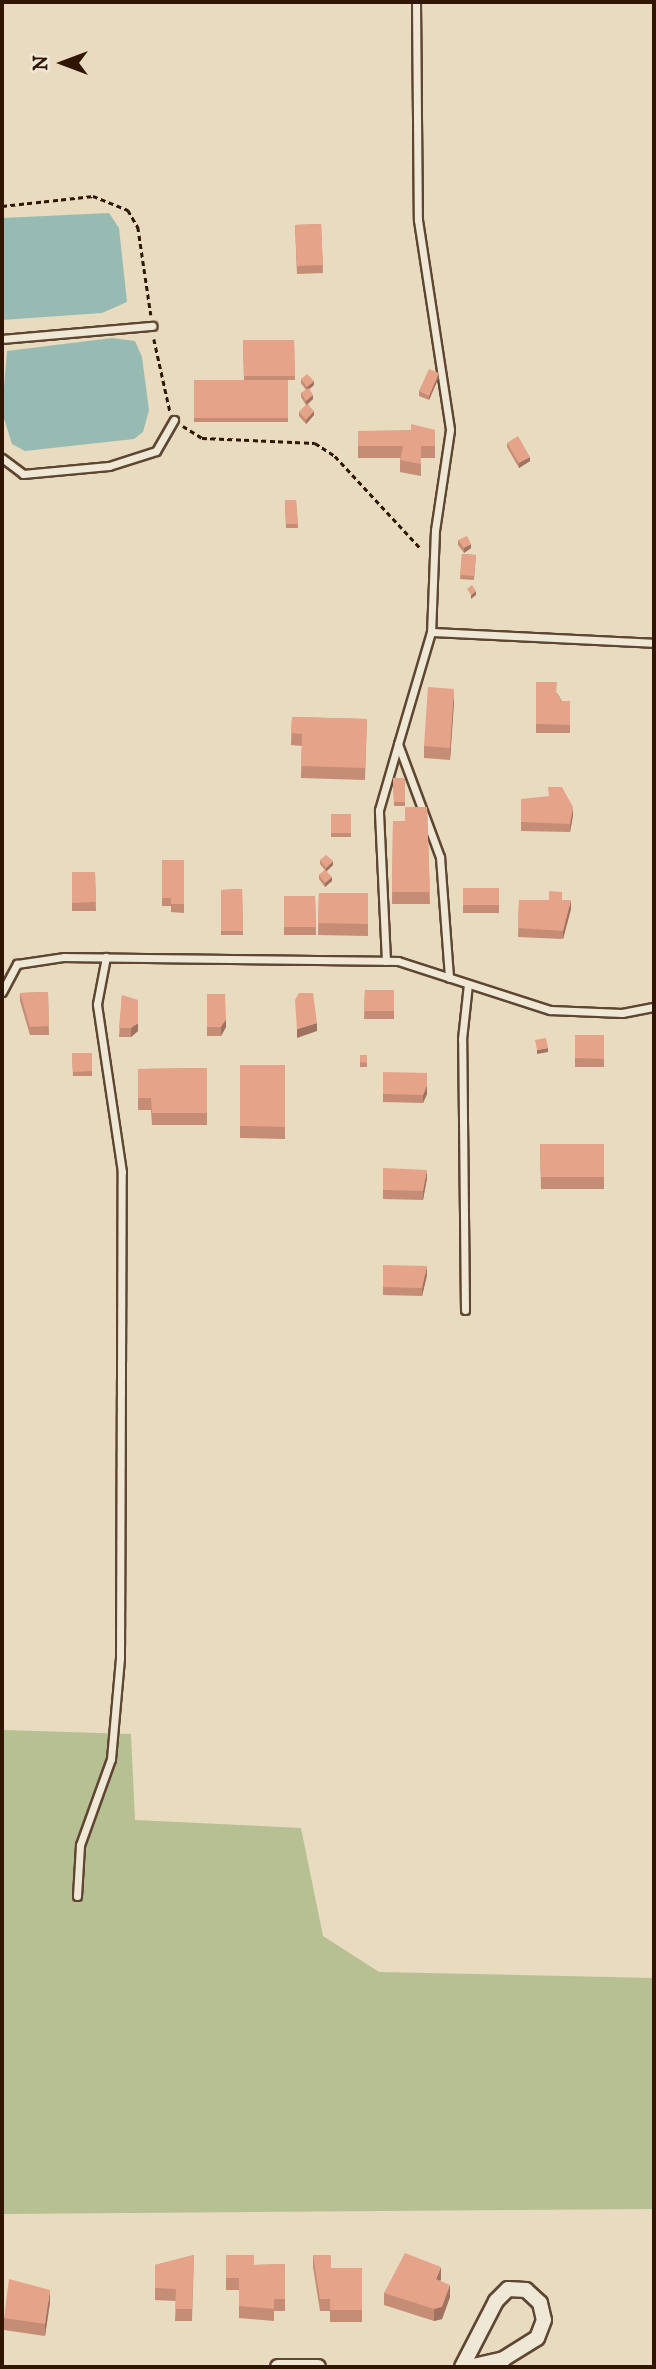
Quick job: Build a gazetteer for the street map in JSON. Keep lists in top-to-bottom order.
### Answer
{
  "north": "left"
}
